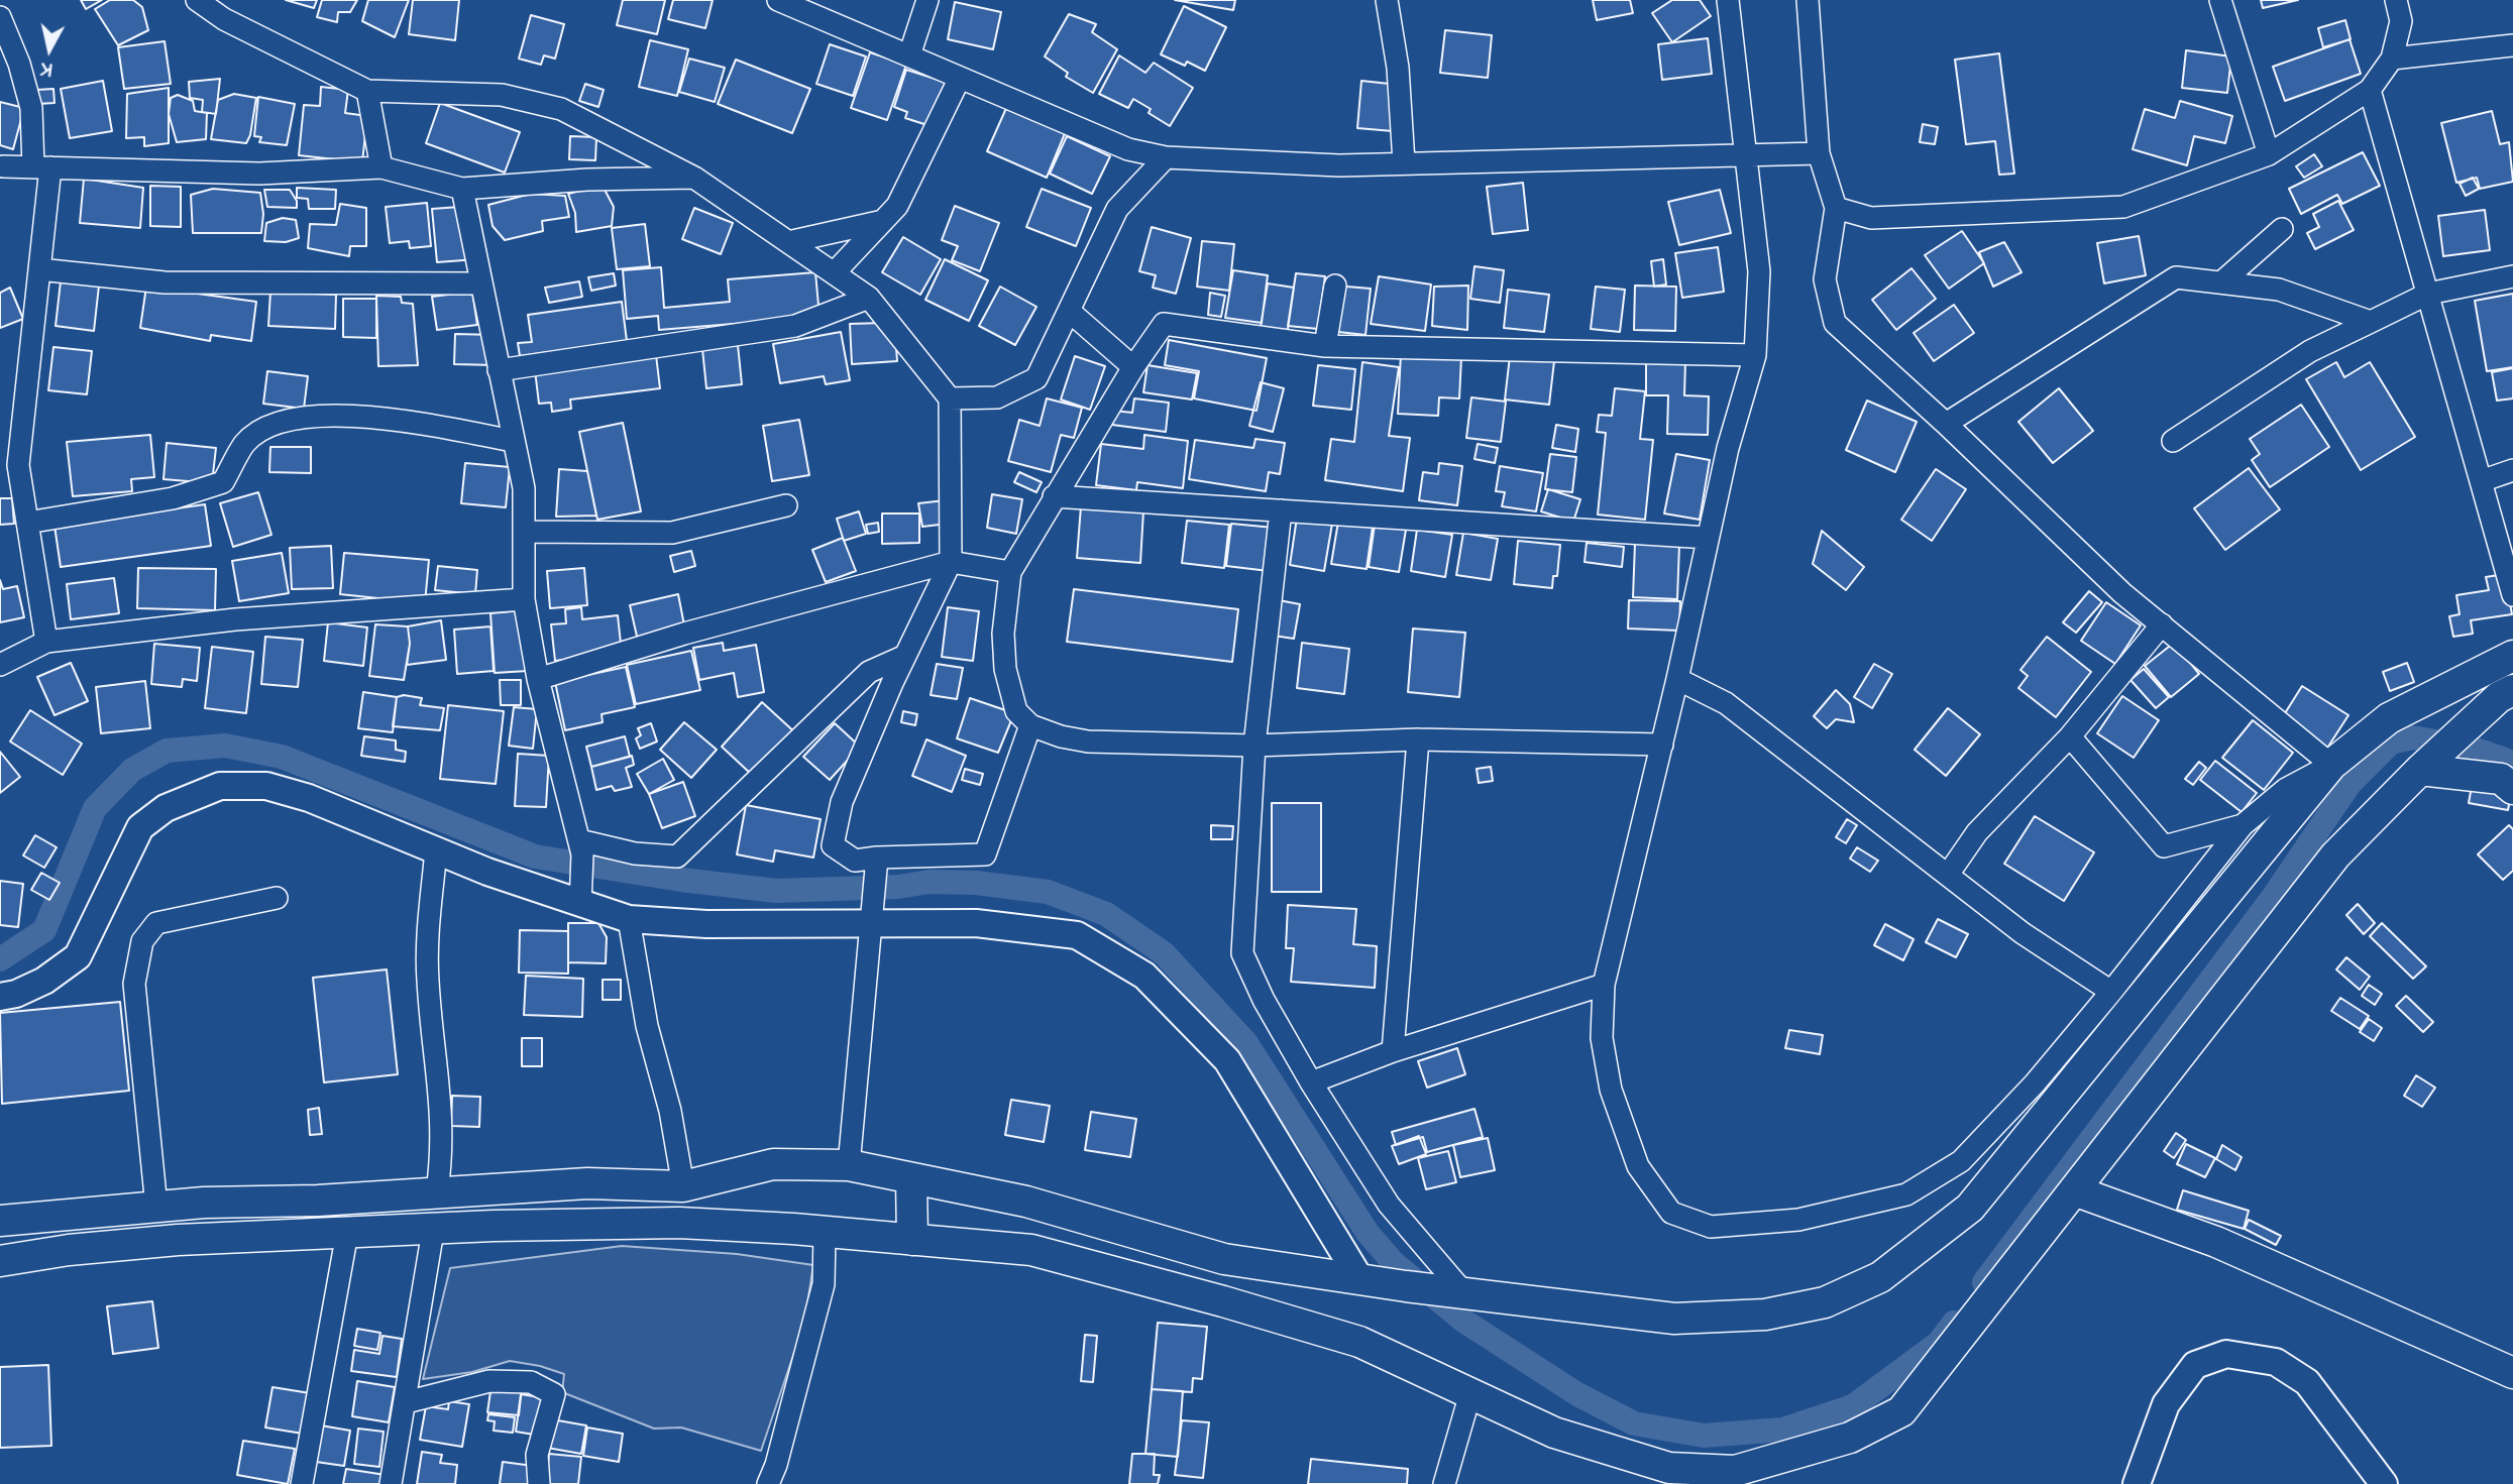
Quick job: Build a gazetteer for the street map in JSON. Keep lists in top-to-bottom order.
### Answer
{
  "north": "bottom"
}
